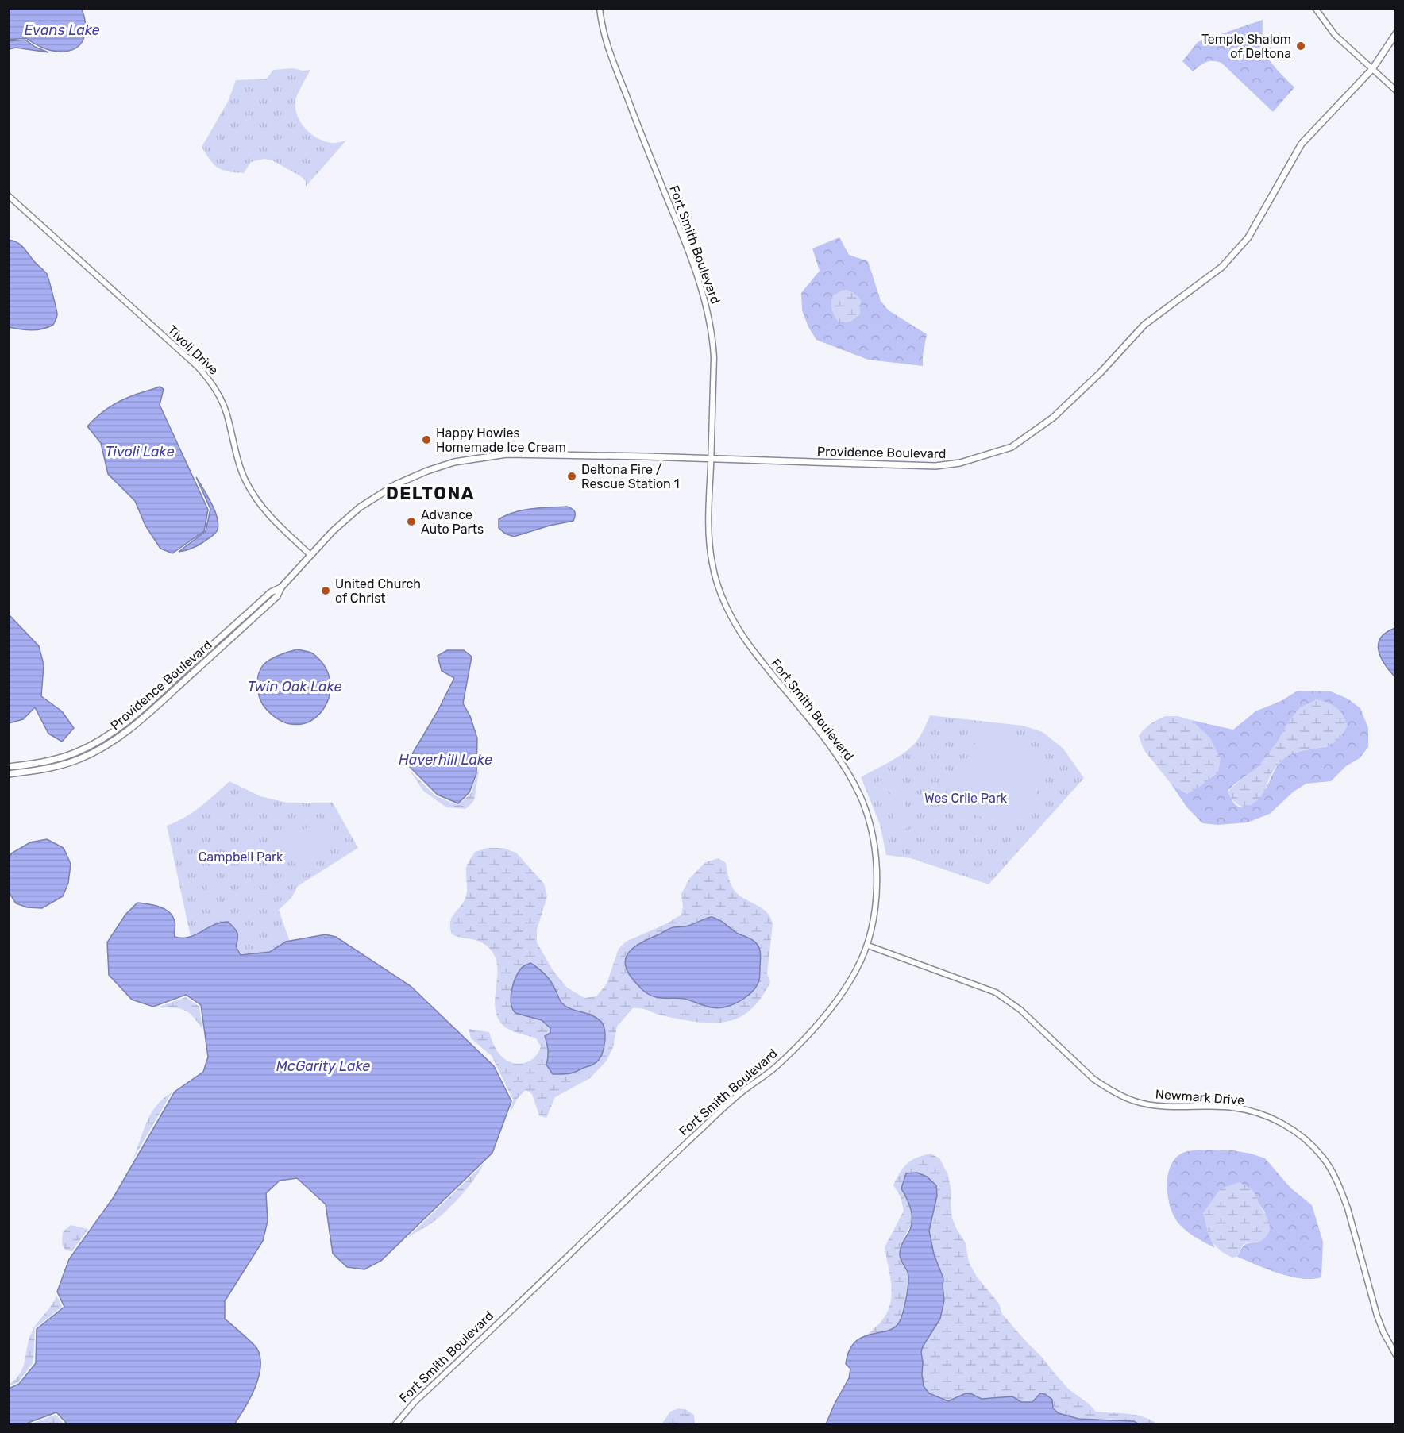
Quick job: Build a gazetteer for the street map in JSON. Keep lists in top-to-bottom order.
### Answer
{
  "streets": {
    "main road": ["Providence Boulevard"],
    "street": ["Fort Smith Boulevard", "Tivoli Drive", "Newmark Drive"]
  },
  "crossings": [
    ["Fort Smith Boulevard", "Providence Boulevard"],
    ["Fort Smith Boulevard", "Newmark Drive"],
    ["Tivoli Drive", "Providence Boulevard"]
  ],
  "districts": ["DELTONA"],
  "water": [
    "Evans Lake",
    "Tivoli Lake",
    "Twin Oak Lake",
    "Haverhill Lake",
    "McGarity Lake"
  ],
  "parks": ["Wes Crile Park", "Campbell Park"],
  "places": [
    "Temple Shalom of Deltona",
    "Happy Howies Homemade Ice Cream",
    "Deltona Fire / Rescue Station 1",
    "Advance Auto Parts",
    "United Church of Christ"
  ]
}
